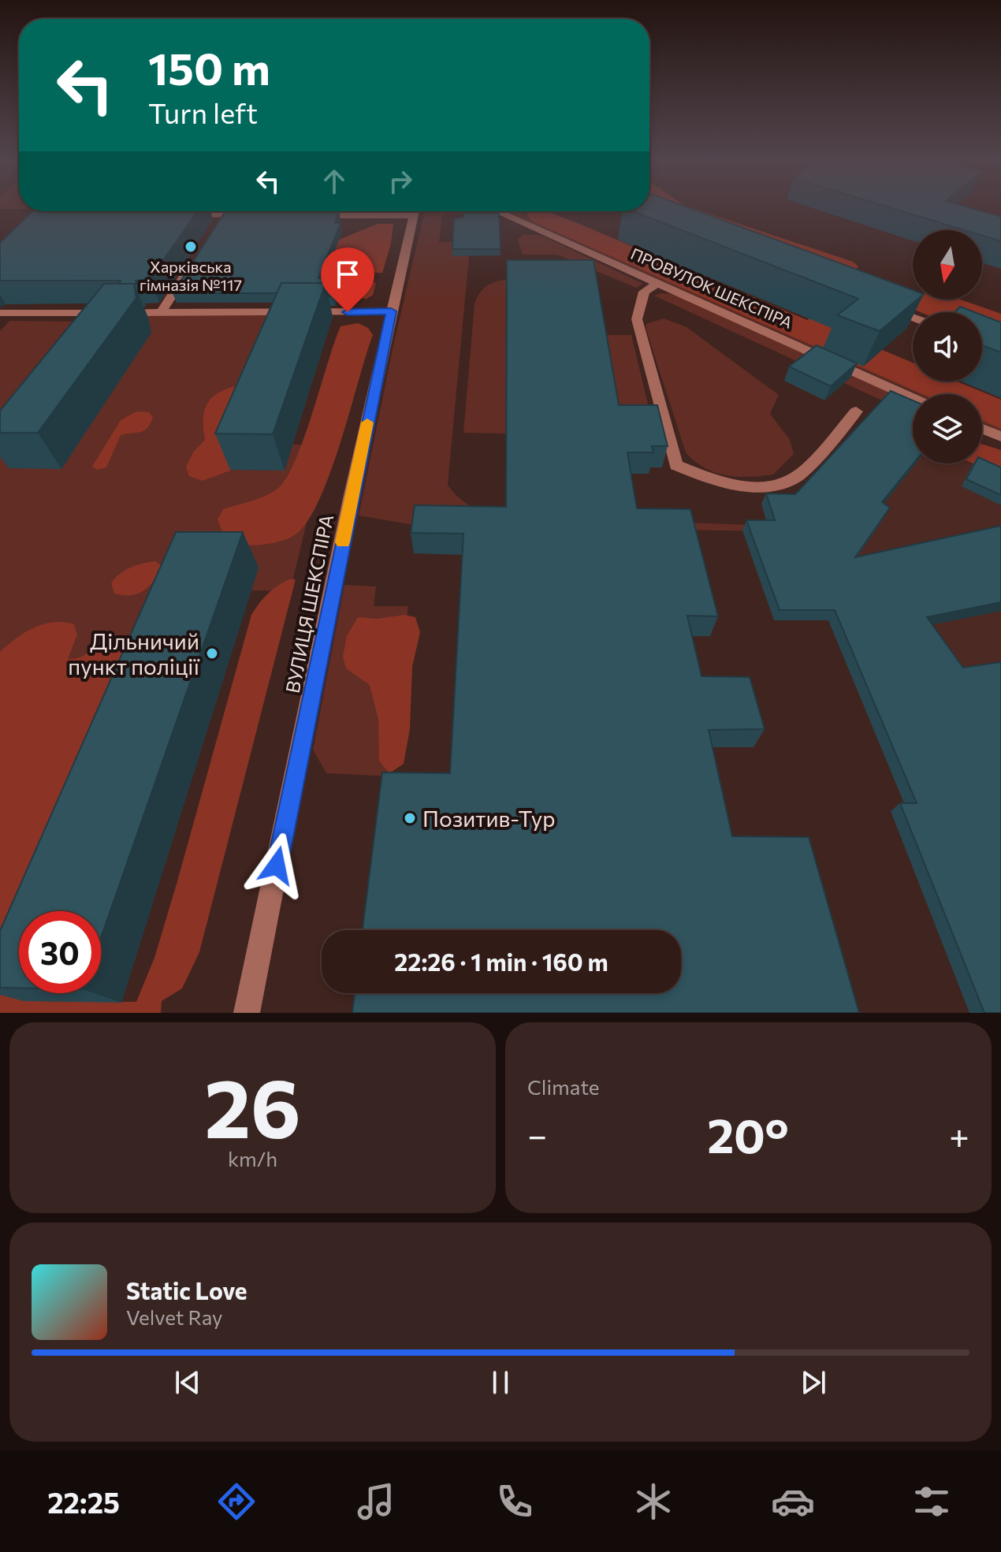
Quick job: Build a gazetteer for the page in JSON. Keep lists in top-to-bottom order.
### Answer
{
  "streets": {
    "street": ["ПРОВУЛОК ШЕКСПІРА", "ВУЛИЦЯ ШЕКСПІРА"]
  },
  "places": ["Харківська гімназія №117", "Дільничий пункт поліції", "Позитив-Тур"],
  "north": "bottom",
  "page": {
    "turn": ["150 m", "Turn left"],
    "limit": "30",
    "trip": "22:26 · 1 min · 160 m",
    "tile": [
      ["26", "km/h"],
      "Climate"
    ],
    "heat": ["−", "20°", "+"],
    "song": ["Static Love", "Velvet Ray"],
    "tabs": "22:25"
  }
}
